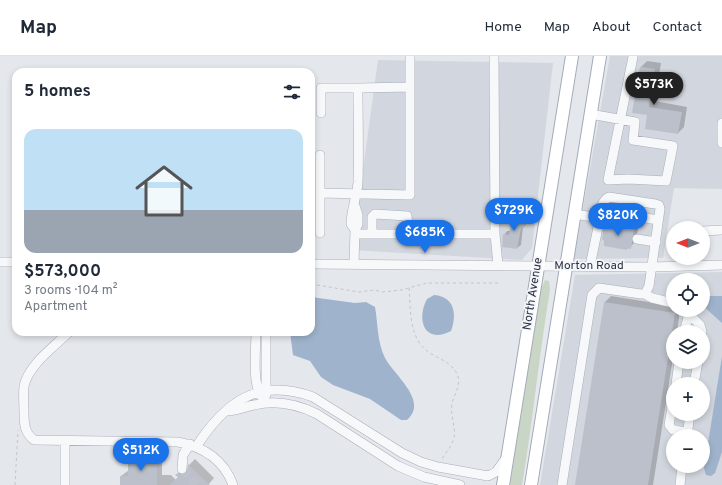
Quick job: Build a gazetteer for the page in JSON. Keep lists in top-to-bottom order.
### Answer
{
  "streets": {
    "main road": ["North Avenue"],
    "street": ["Morton Road"]
  },
  "crossings": [
    ["Morton Road", "North Avenue"]
  ],
  "north": "left",
  "page": {
    "header": "Map",
    "nav": [
      "Home",
      "Map",
      "About",
      "Contact"
    ],
    "heading": "5 homes",
    "price": [
      "$573K",
      "$729K",
      "$820K",
      "$685K",
      "$512K"
    ],
    "list": [
      {
        "name": "$573,000",
        "note": "3 rooms · 104 m² · Apartment"
      }
    ],
    "map_buttons": ["+", "−"]
  }
}
